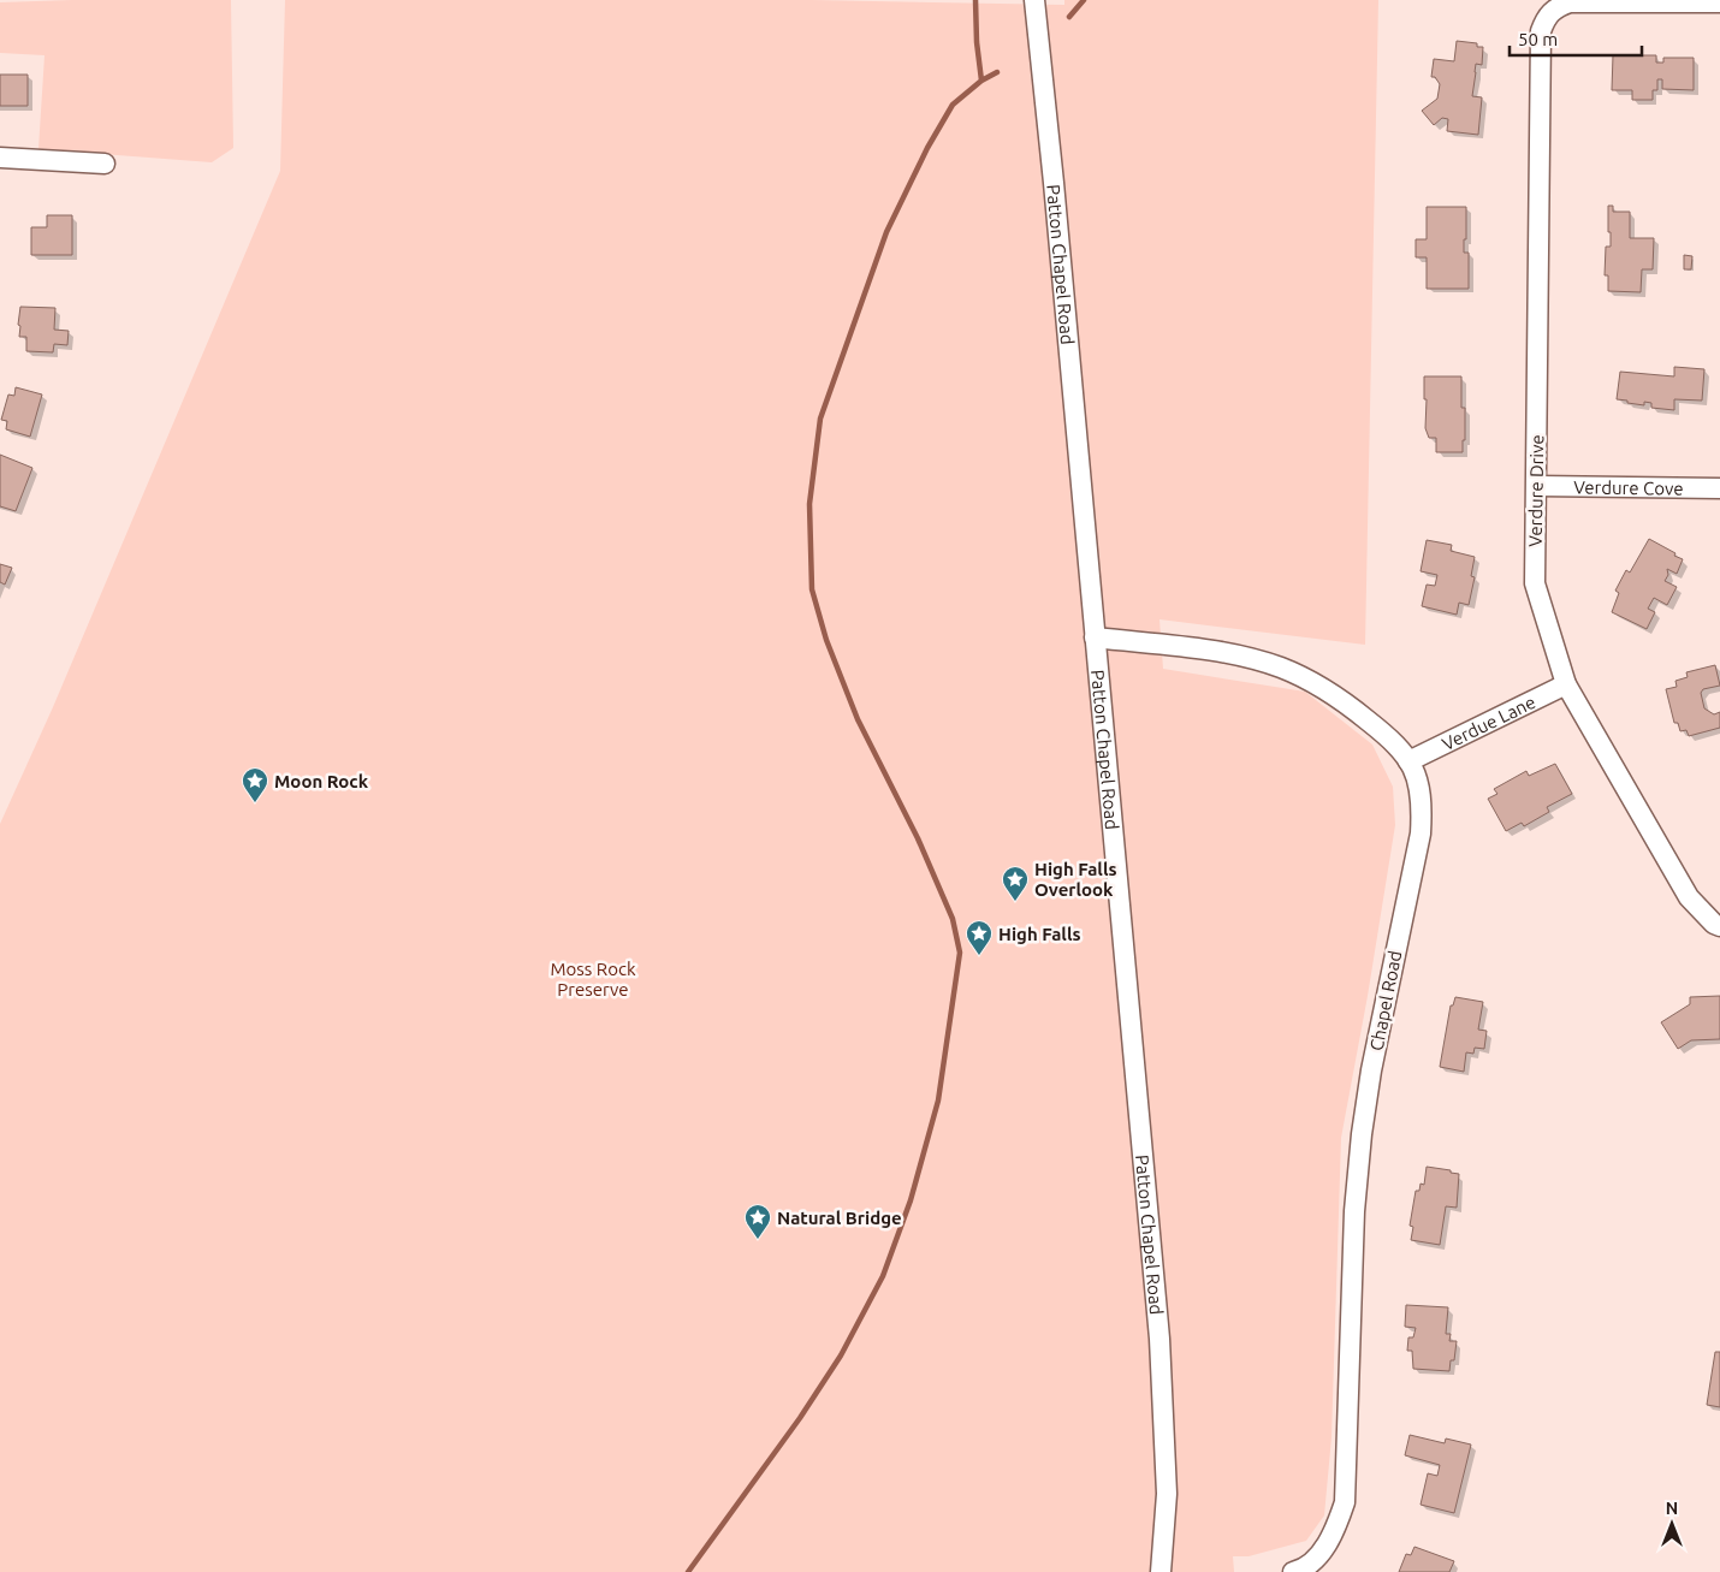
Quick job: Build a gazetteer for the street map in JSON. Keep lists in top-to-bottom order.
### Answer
{
  "streets": {
    "street": [
      "Patton Chapel Road",
      "Verdure Cove",
      "Verdure Drive",
      "Verdue Lane",
      "Chapel Road"
    ]
  },
  "crossings": [
    ["Patton Chapel Road", "Chapel Road"],
    ["Verdure Cove", "Verdure Drive"],
    ["Verdure Drive", "Verdue Lane"],
    ["Verdue Lane", "Chapel Road"]
  ],
  "parks": ["Moss Rock Preserve"],
  "places": {
    "place": [
      "Moon Rock",
      "High Falls Overlook",
      "High Falls",
      "Natural Bridge"
    ]
  },
  "scale_bar": "50 m",
  "north": "top"
}
